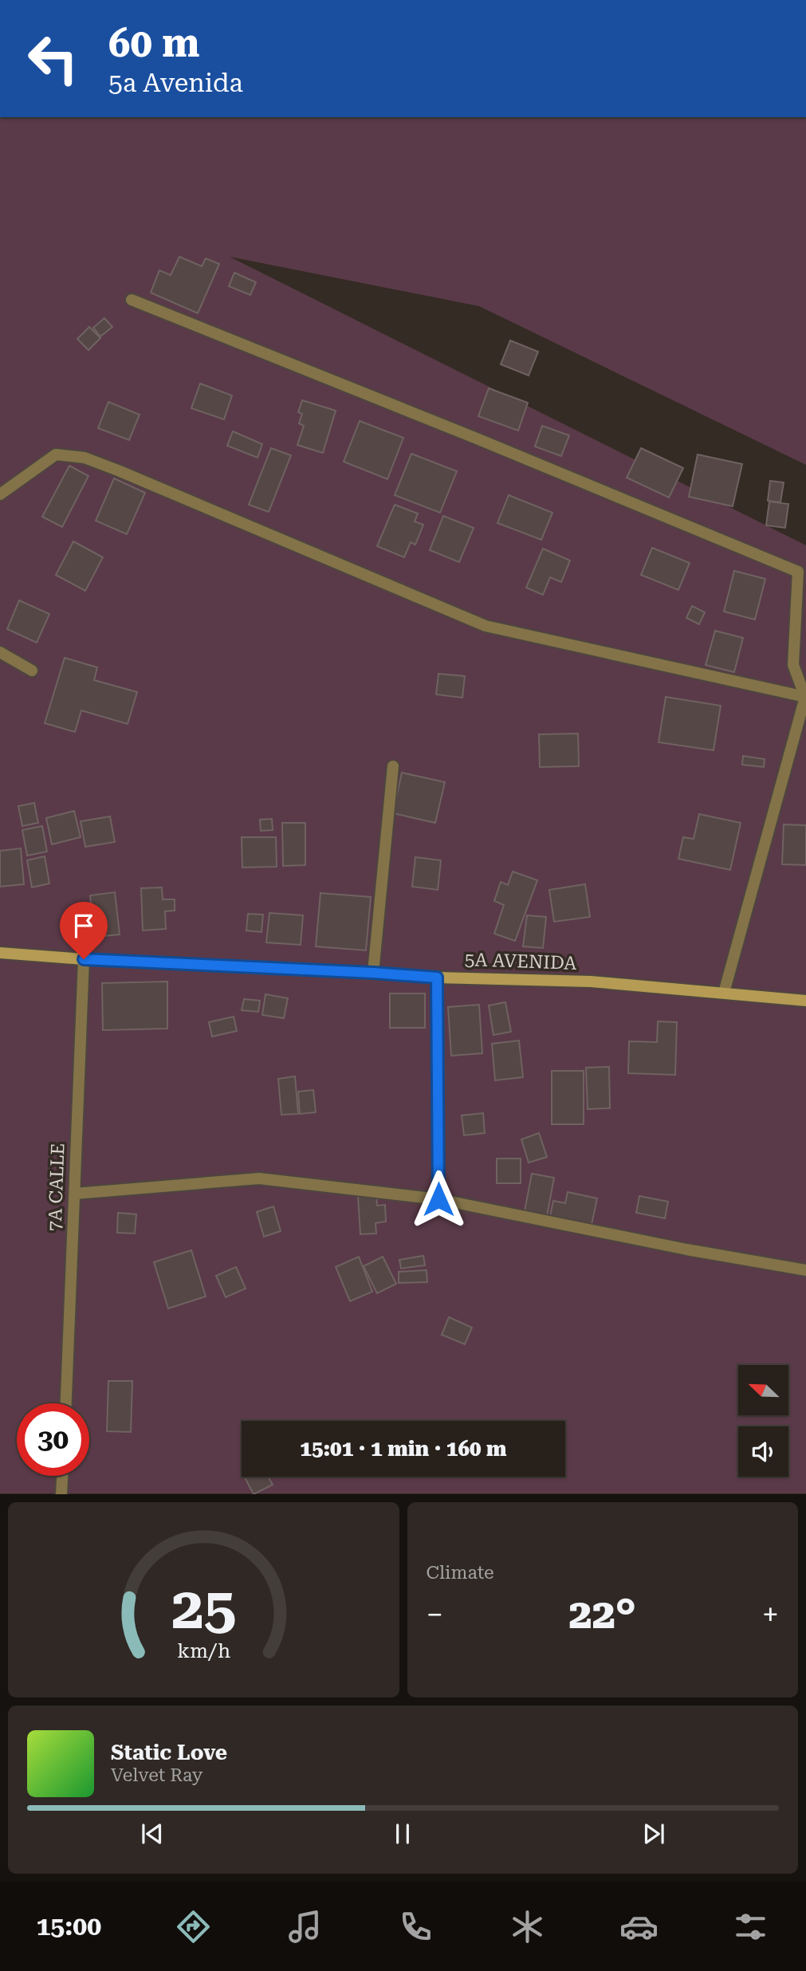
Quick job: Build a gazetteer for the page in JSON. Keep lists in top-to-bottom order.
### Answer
{
  "streets": {
    "street": ["5A AVENIDA", "7A CALLE"]
  },
  "crossings": [
    ["5A AVENIDA", "7A CALLE"]
  ],
  "north": "top left",
  "page": {
    "turn": ["60 m", "5a Avenida"],
    "limit": "30",
    "trip": "15:01 · 1 min · 160 m",
    "tile": "Climate",
    "heat": ["−", "22°", "+"],
    "song": ["Static Love", "Velvet Ray"],
    "tabs": "15:00",
    "gauge": ["25", "km/h"]
  }
}
